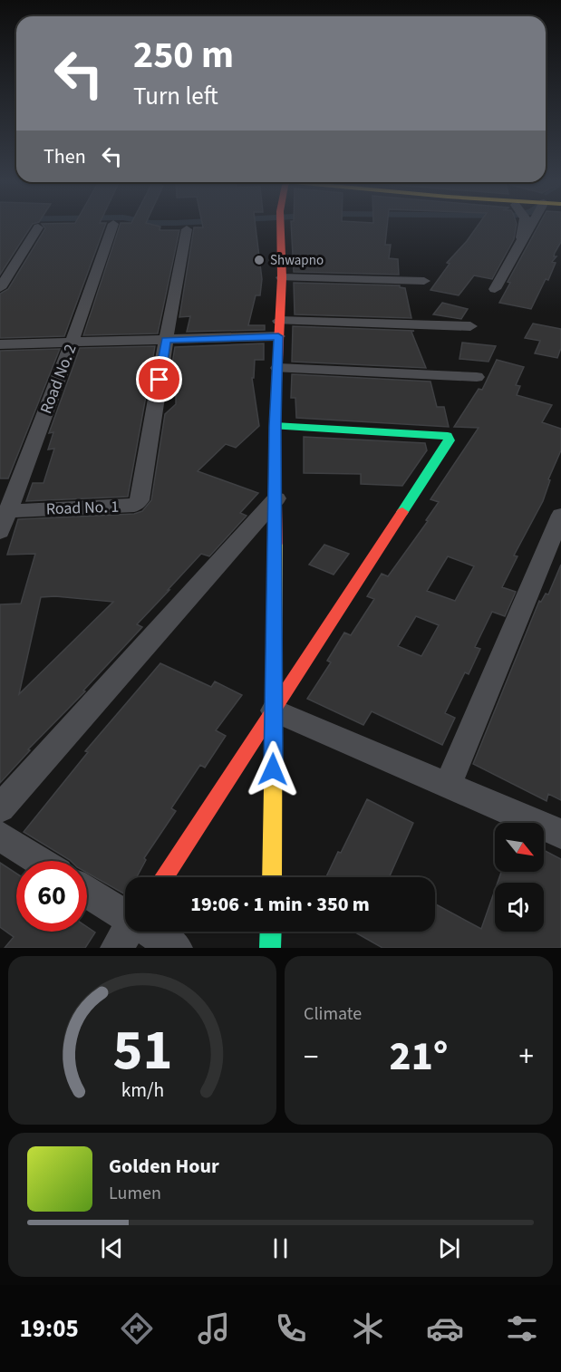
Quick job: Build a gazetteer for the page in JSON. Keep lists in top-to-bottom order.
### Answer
{
  "streets": {
    "street": ["Road No. 2", "Road No. 1"]
  },
  "crossings": [
    ["Road No. 2", "Road No. 1"]
  ],
  "places": ["Shwapno"],
  "north": "bottom right",
  "page": {
    "turn": ["250 m", "Turn left"],
    "then": "Then",
    "limit": "60",
    "trip": "19:06 · 1 min · 350 m",
    "tile": "Climate",
    "heat": ["−", "21°", "+"],
    "song": ["Golden Hour", "Lumen"],
    "tabs": "19:05",
    "gauge": ["51", "km/h"]
  }
}
